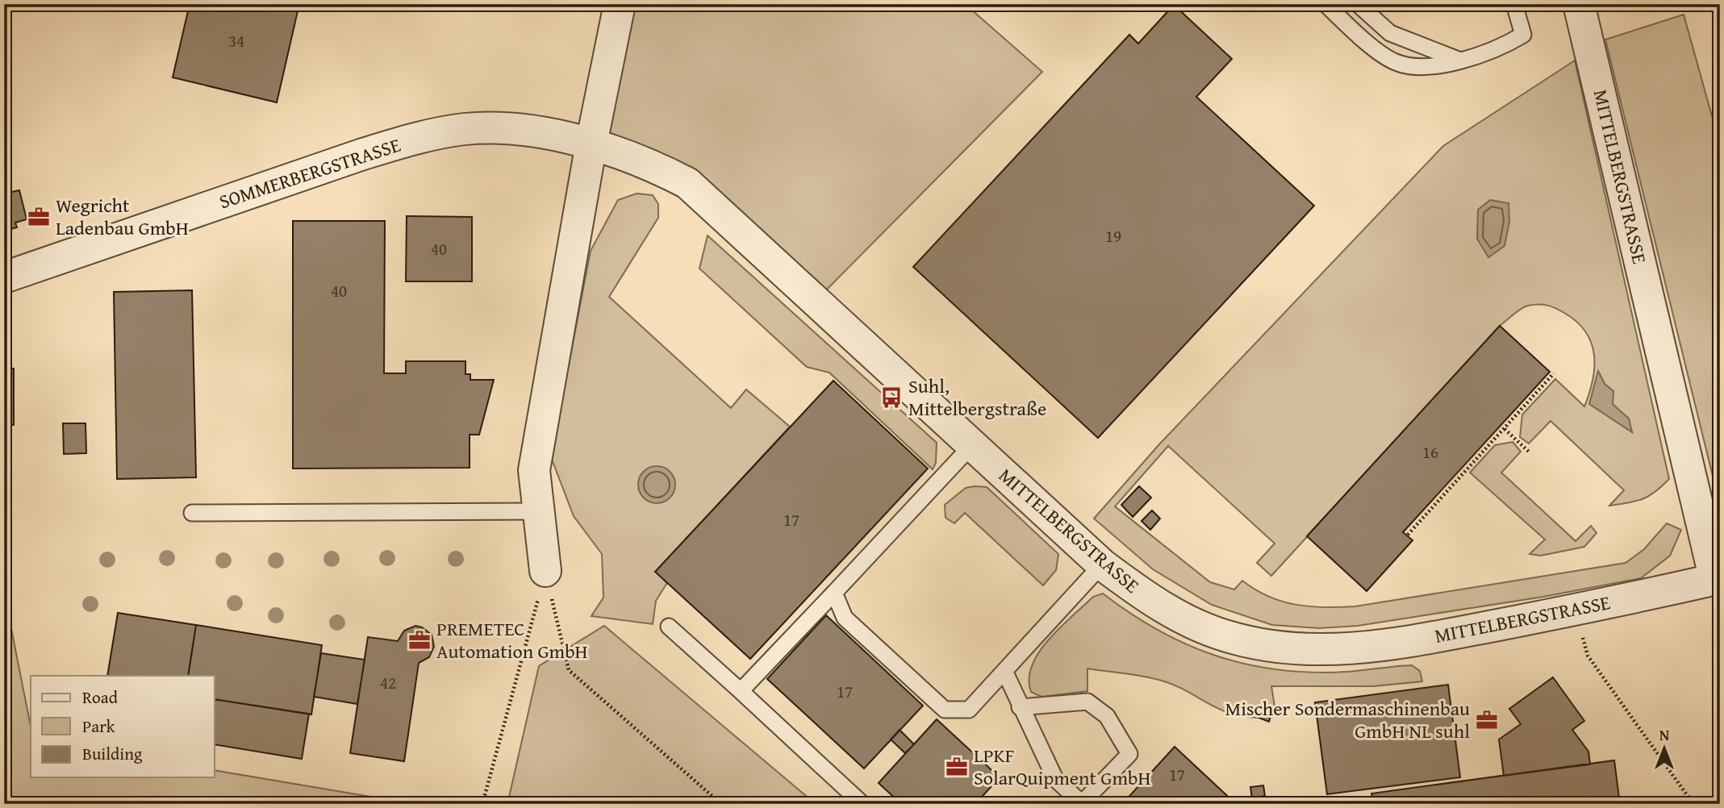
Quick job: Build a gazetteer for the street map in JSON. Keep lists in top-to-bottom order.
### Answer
{
  "streets": {
    "street": ["SOMMERBERGSTRASSE", "MITTELBERGSTRASSE"]
  },
  "crossings": [
    ["SOMMERBERGSTRASSE", "MITTELBERGSTRASSE"]
  ],
  "places": {
    "office": [
      "Wegricht Ladenbau GmbH",
      "PREMETEC Automation GmbH",
      "Mischer Sondermaschinenbau GmbH NL suhl",
      "LPKF SolarQuipment GmbH"
    ],
    "bus stop": ["Suhl, Mittelbergstraße"]
  },
  "house_numbers": [
    "34",
    "19",
    "40",
    "40",
    "16",
    "17",
    "42",
    "17",
    "17"
  ],
  "legend": ["Road", "Park", "Building"],
  "north": "top"
}
